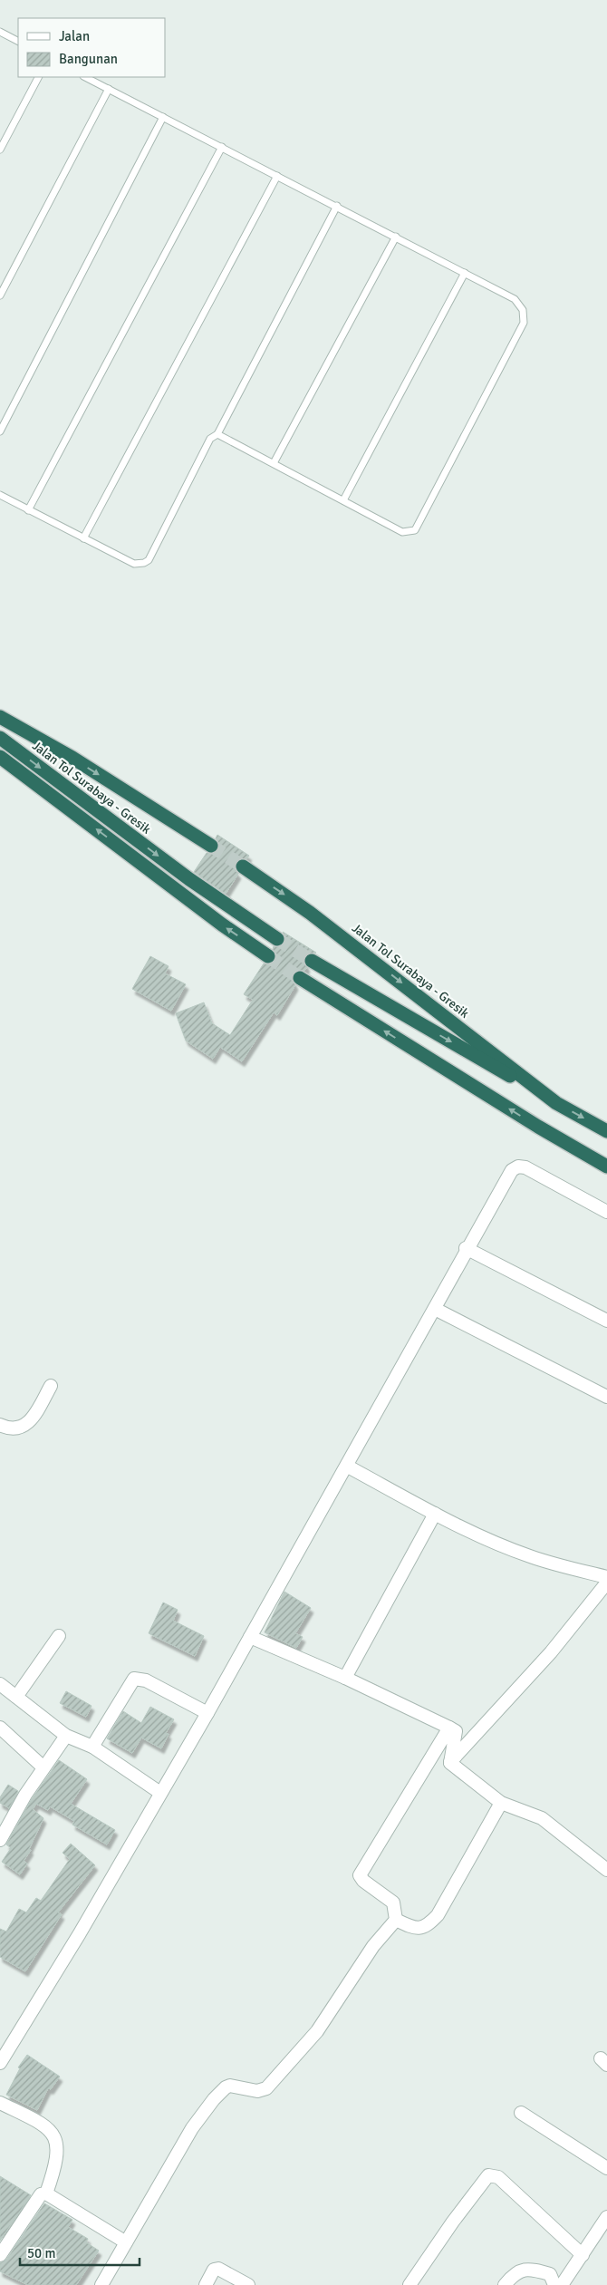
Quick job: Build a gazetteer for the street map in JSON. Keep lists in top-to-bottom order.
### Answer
{
  "streets": {
    "highway": ["Jalan Tol Surabaya - Gresik"]
  },
  "legend": ["Jalan", "Bangunan"],
  "scale_bar": "50 m"
}
